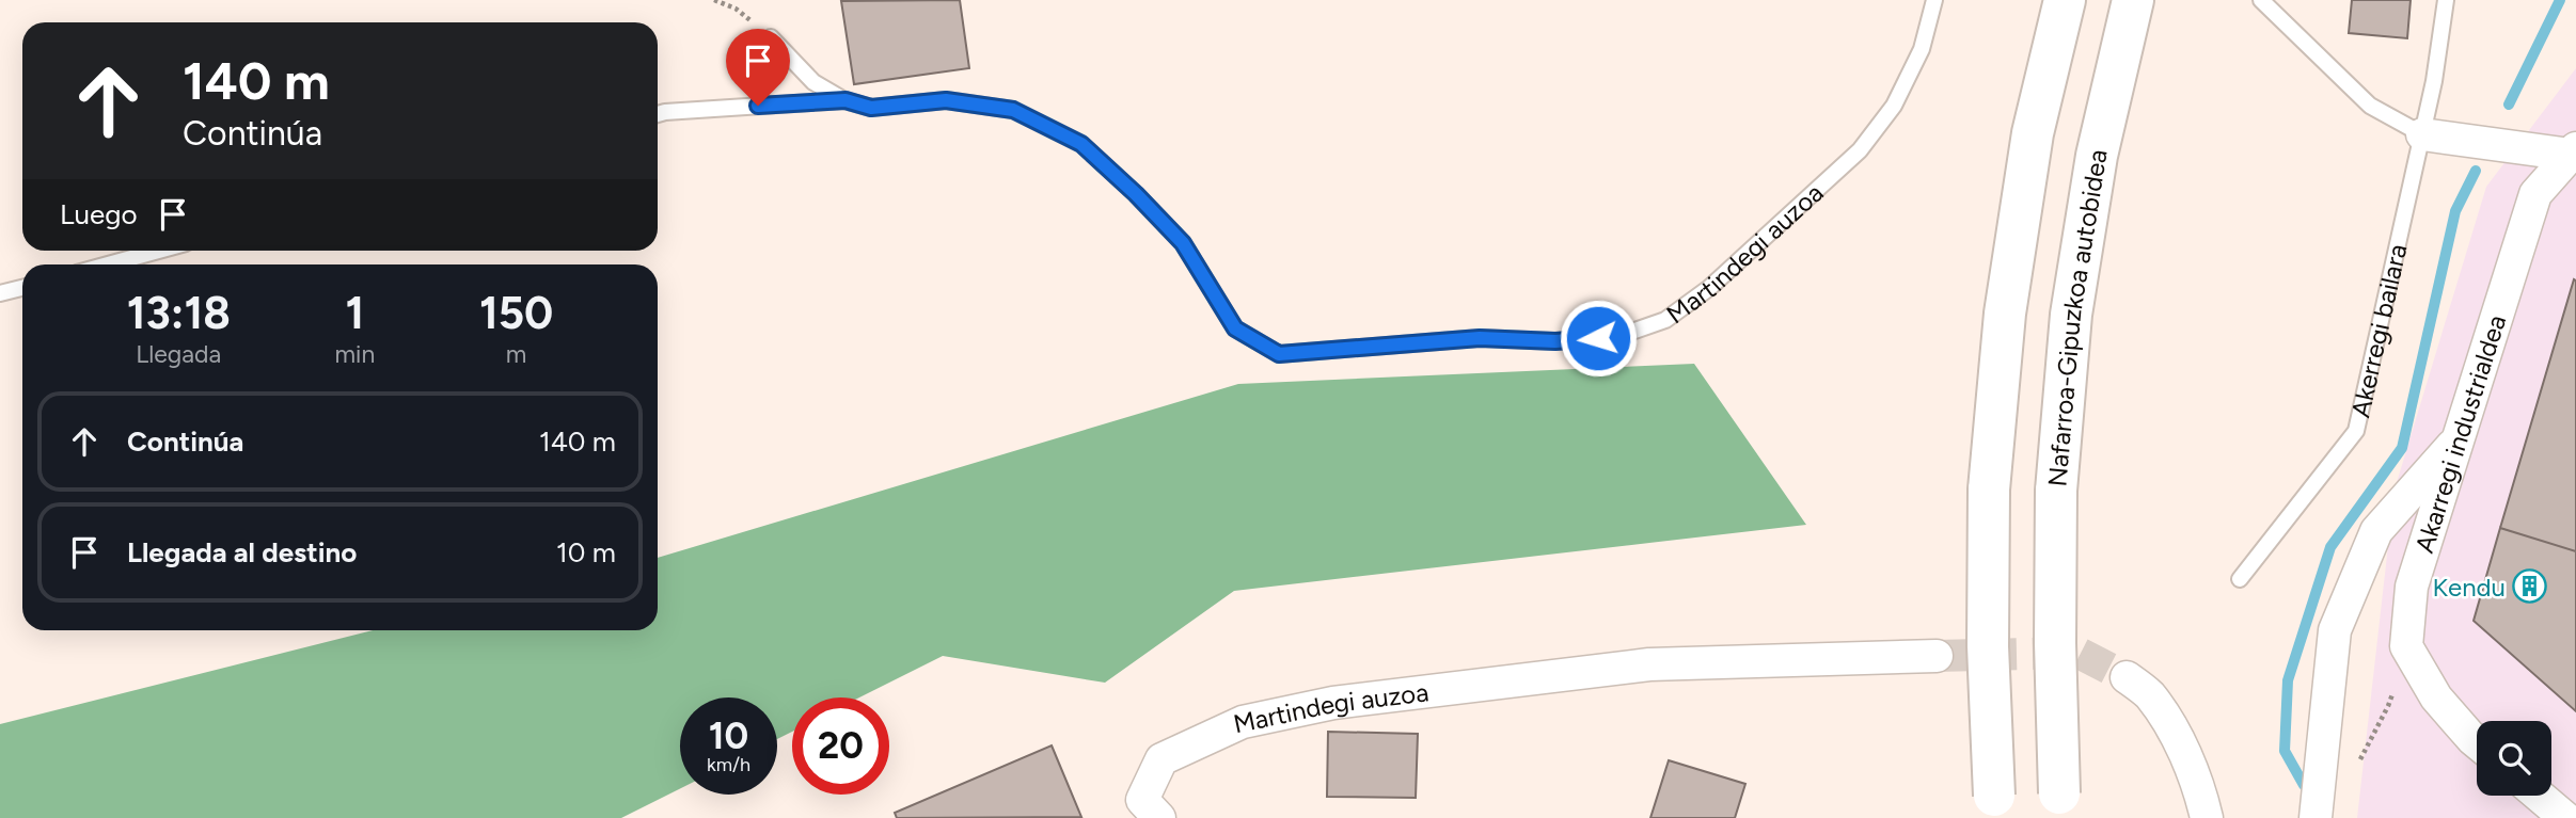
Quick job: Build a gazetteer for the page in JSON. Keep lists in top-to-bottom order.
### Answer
{
  "streets": {
    "highway": ["Nafarroa-Gipuzkoa autobidea"],
    "street": ["Martindegi auzoa", "Akarregi industrialdea"],
    "lane": ["Akerregi bailara"]
  },
  "places": {
    "building": ["Kendu"]
  },
  "page": {
    "turn": ["140 m", "Continúa"],
    "then": "Luego",
    "eta": [
      "13:18",
      "Llegada",
      "1",
      "min",
      "150",
      "m"
    ],
    "list": [
      {
        "name": "Continúa",
        "value": "140 m"
      },
      {
        "name": "Llegada al destino",
        "value": "10 m"
      }
    ],
    "speed": "10 km/h",
    "limit": "20"
  }
}
